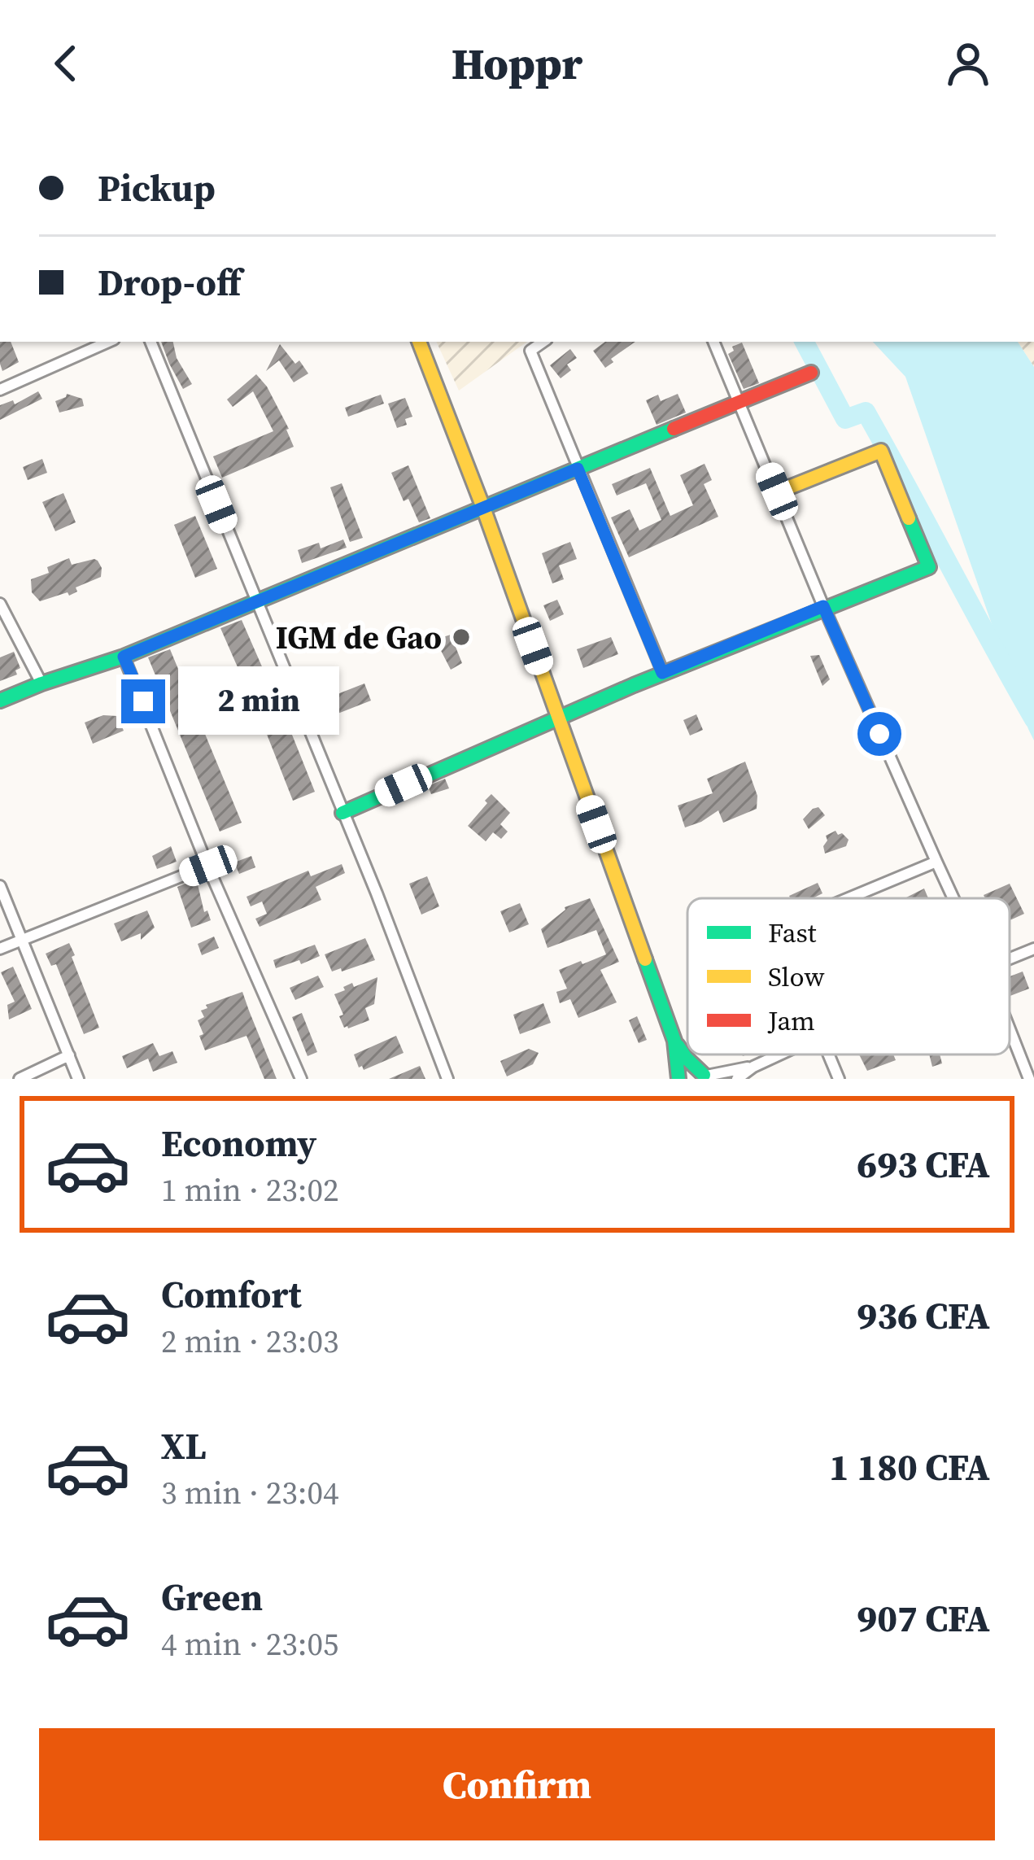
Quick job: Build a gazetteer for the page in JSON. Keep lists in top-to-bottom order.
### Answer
{
  "places": ["IGM de Gao"],
  "legend": ["Fast", "Slow", "Jam"],
  "page": {
    "header": "Hoppr",
    "banner": ["Pickup", "Drop-off"],
    "bubble": "2 min",
    "list": [
      {
        "name": "Economy",
        "note": "1 min · 23:02",
        "value": "693 CFA"
      },
      {
        "name": "Comfort",
        "note": "2 min · 23:03",
        "value": "936 CFA"
      },
      {
        "name": "XL",
        "note": "3 min · 23:04",
        "value": "1 180 CFA"
      },
      {
        "name": "Green",
        "note": "4 min · 23:05",
        "value": "907 CFA"
      }
    ],
    "buttons": "Confirm"
  }
}
